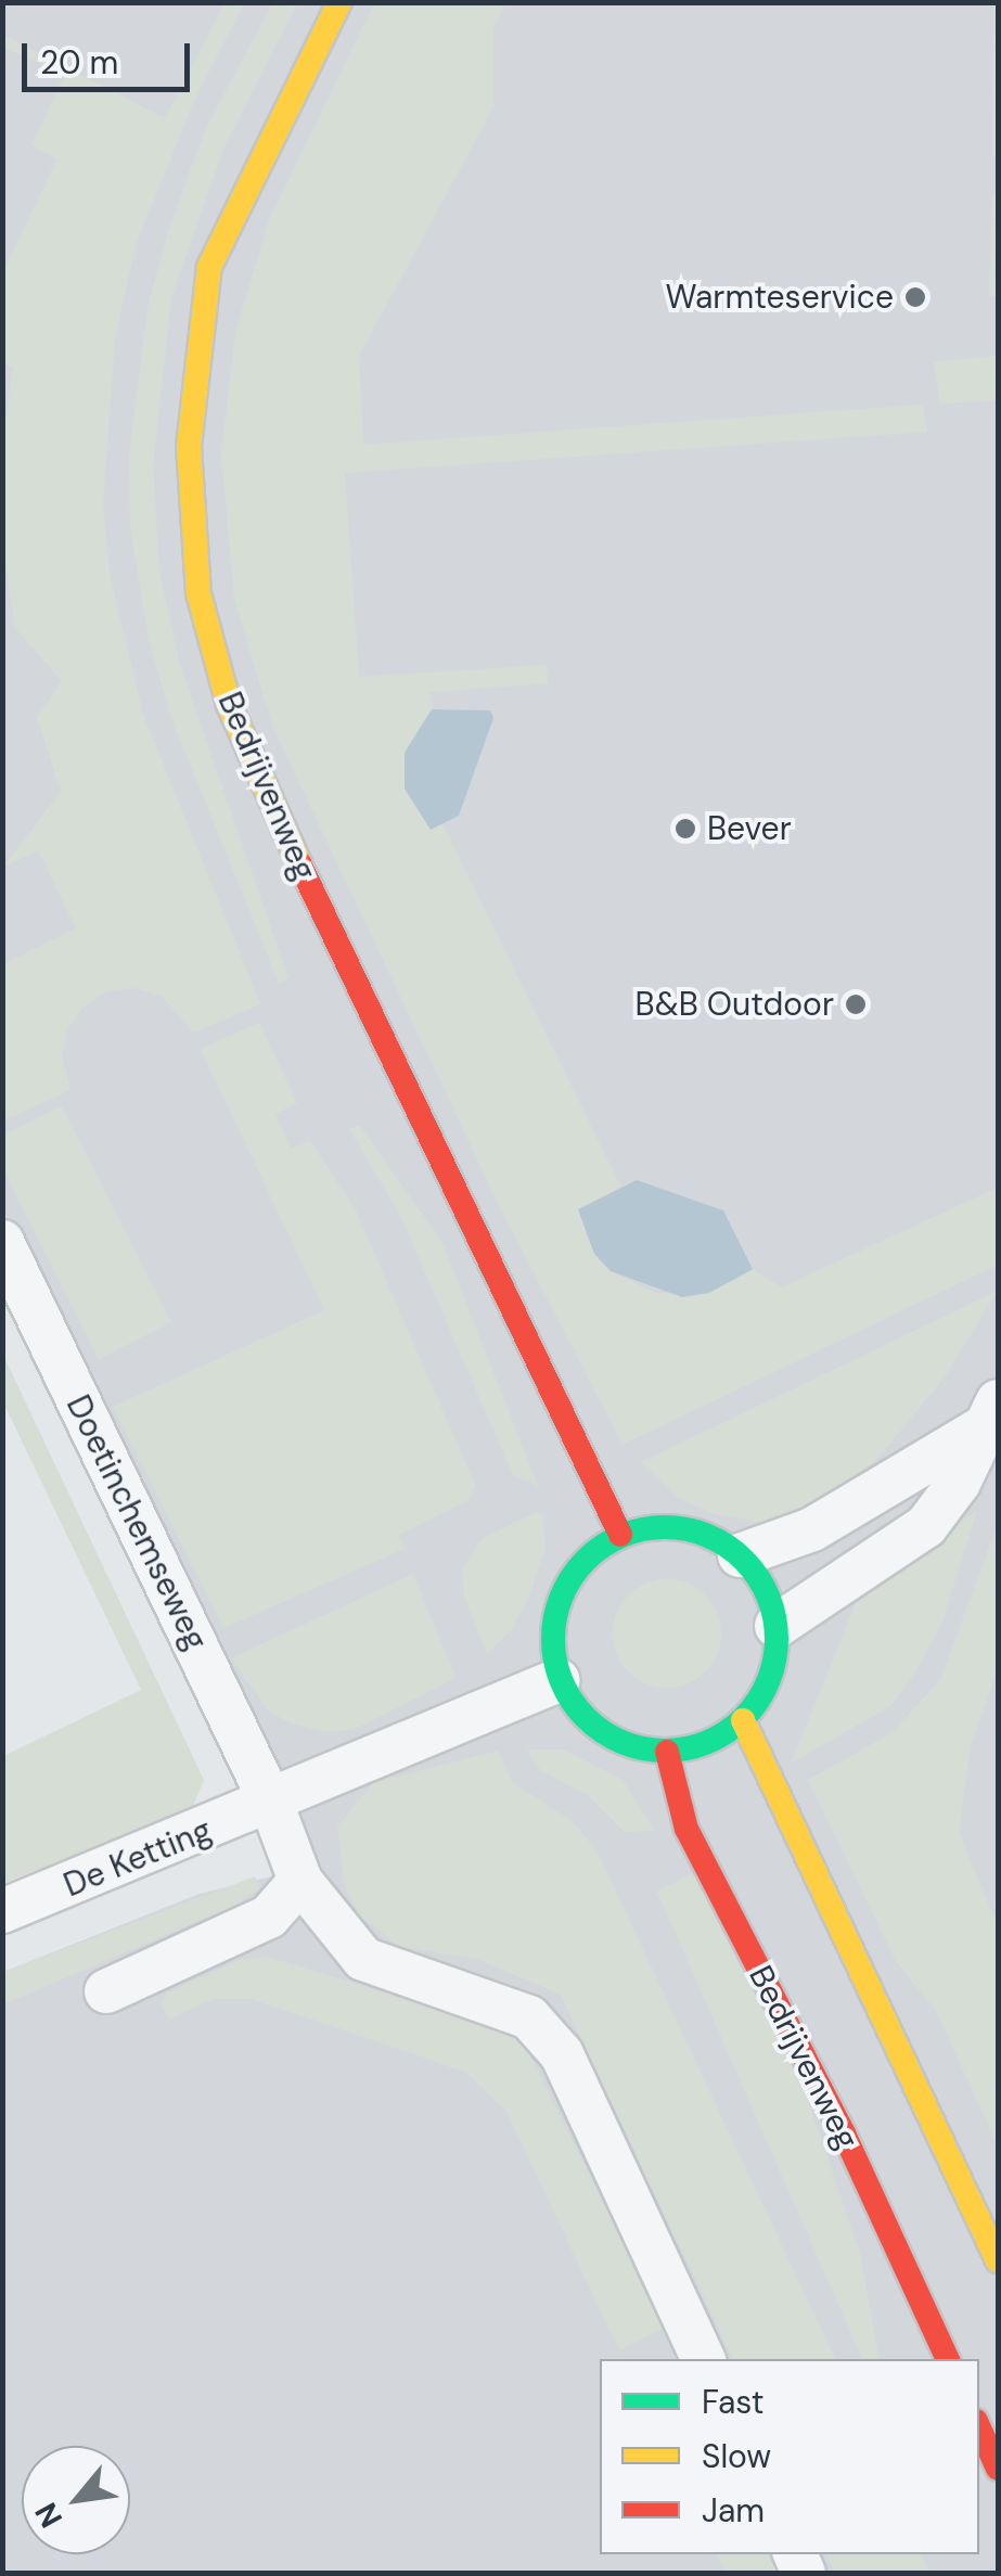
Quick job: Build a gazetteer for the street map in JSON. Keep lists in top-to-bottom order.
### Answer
{
  "streets": {
    "main road": ["Bedrijvenweg"],
    "street": ["Doetinchemseweg", "De Ketting"]
  },
  "crossings": [
    ["Doetinchemseweg", "De Ketting"]
  ],
  "places": ["Warmteservice", "Bever", "B&B Outdoor"],
  "legend": ["Fast", "Slow", "Jam"],
  "scale_bar": "20 m",
  "north": "bottom left"
}
